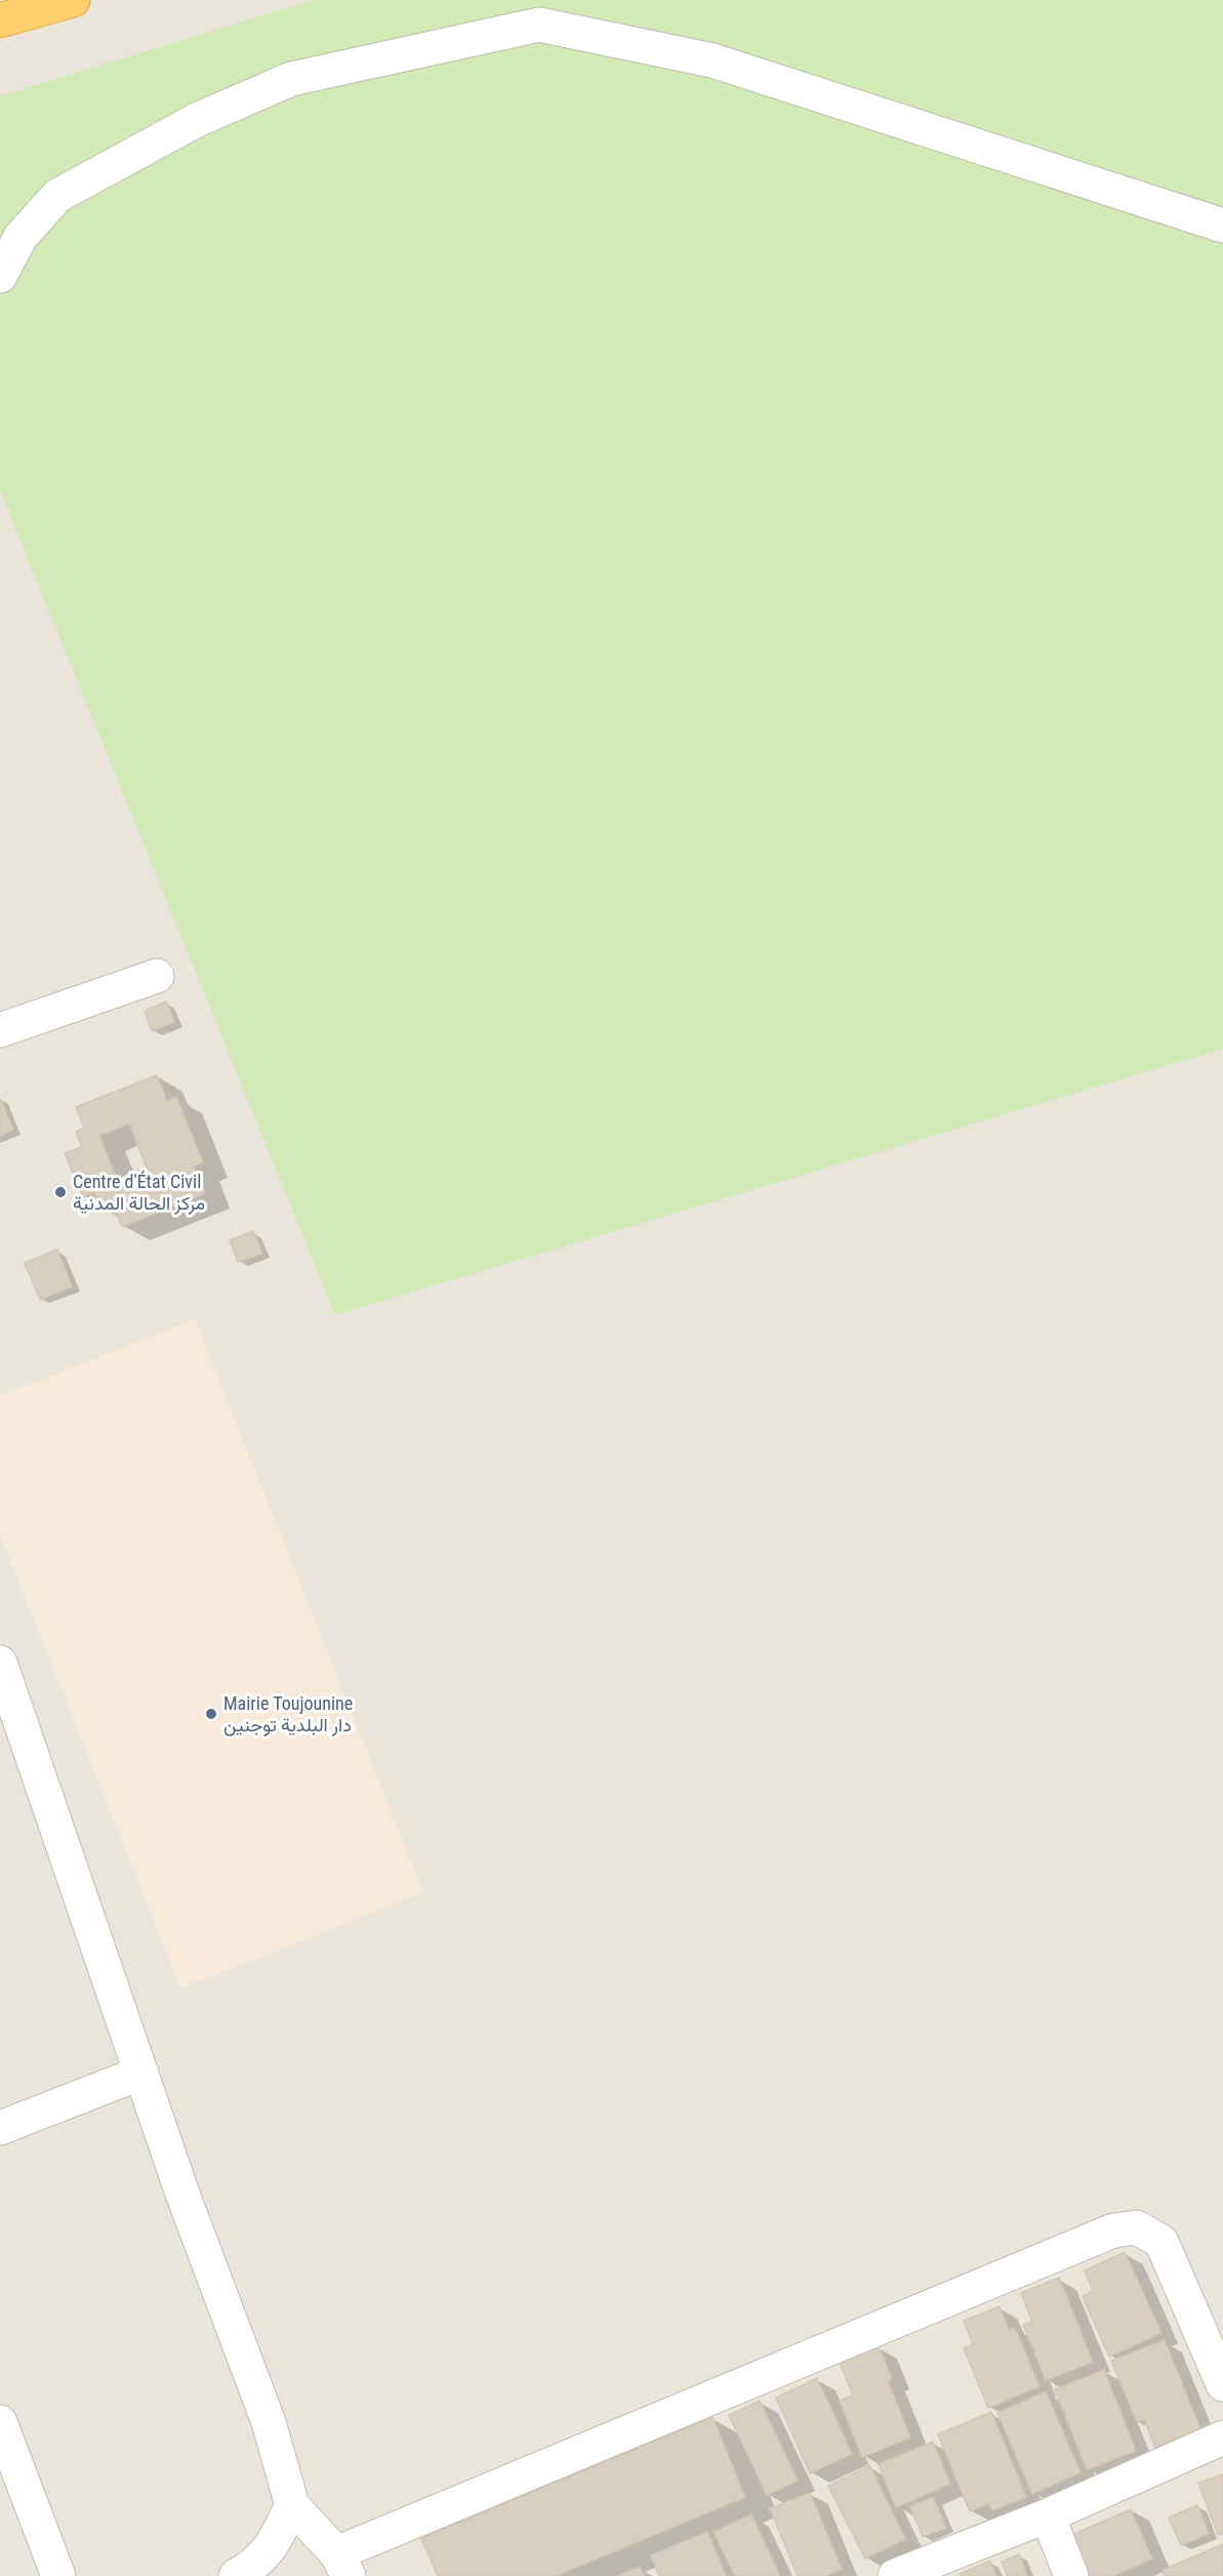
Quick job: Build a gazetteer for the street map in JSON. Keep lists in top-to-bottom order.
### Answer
{
  "places": ["Centre d'État Civil مركز الحالة المدنية", "Mairie Toujounine دار البلدية توجنين"]
}
